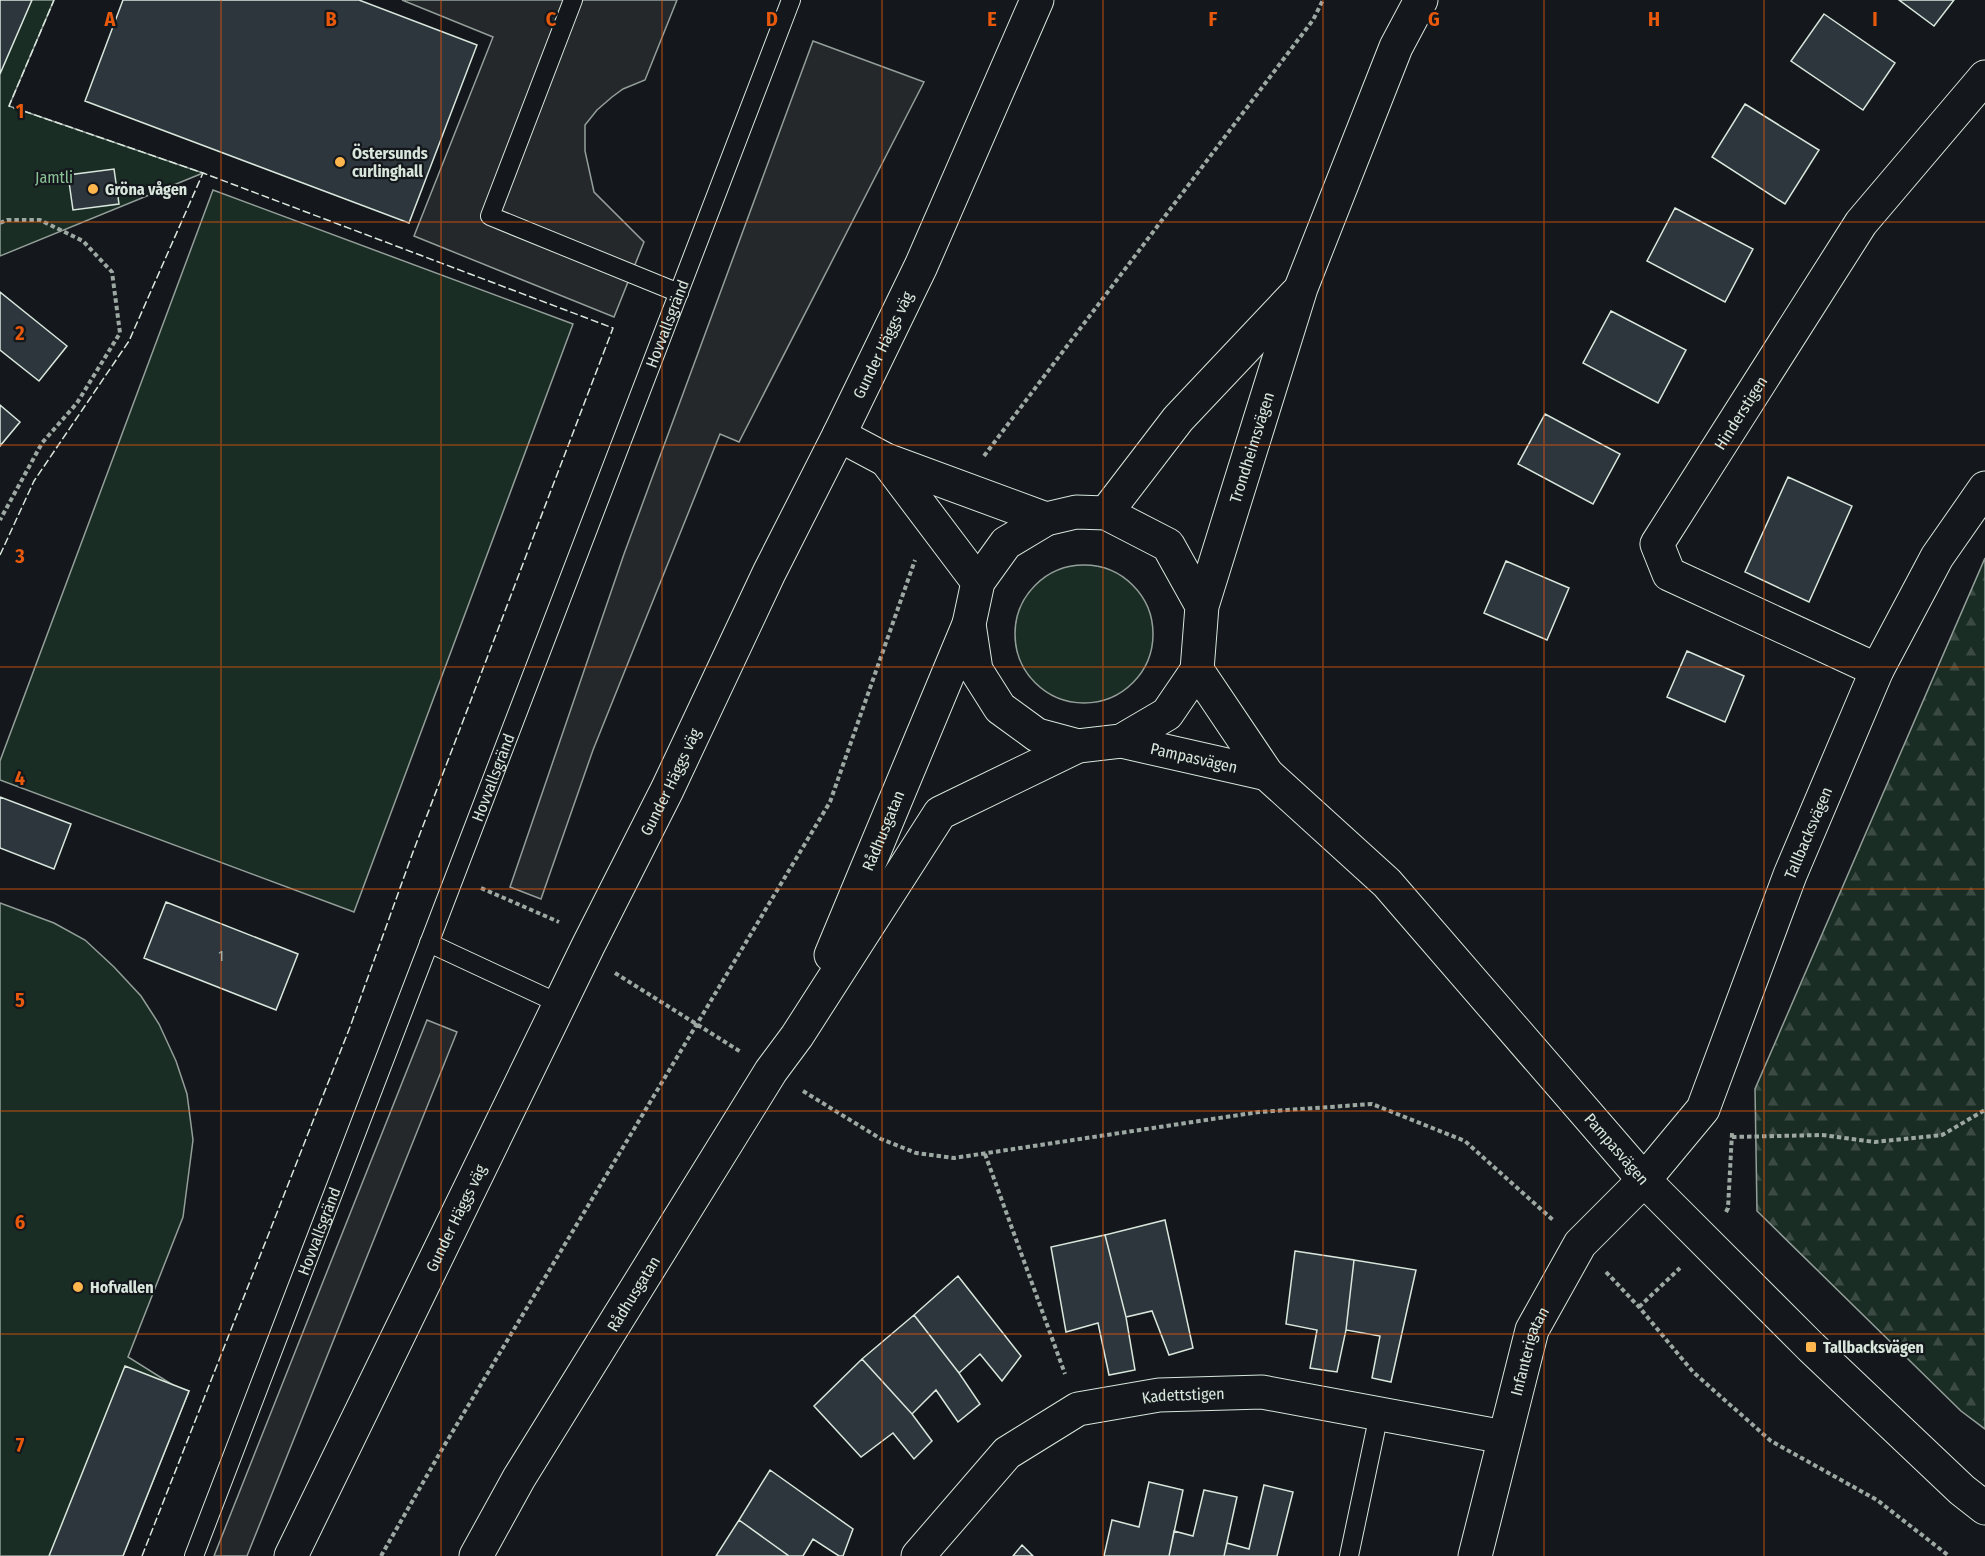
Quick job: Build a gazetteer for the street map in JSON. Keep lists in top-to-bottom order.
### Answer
{
  "streets": {
    "street": [
      "Gunder Häggs väg",
      "Hinderstigen",
      "Trondheimsvägen",
      "Pampasvägen",
      "Rådhusgatan",
      "Tallbacksvägen",
      "Infanterigatan",
      "Kadettstigen"
    ],
    "lane": ["Hovvallsgränd"]
  },
  "crossings": [
    ["Hinderstigen", "Tallbacksvägen"],
    ["Trondheimsvägen", "Pampasvägen"],
    ["Pampasvägen", "Tallbacksvägen"],
    ["Pampasvägen", "Infanterigatan"],
    ["Tallbacksvägen", "Infanterigatan"],
    ["Infanterigatan", "Kadettstigen"]
  ],
  "parks": ["Jamtli"],
  "places": {
    "other": ["Östersunds curlinghall", "Gröna vågen", "Hofvallen"],
    "transit": ["Tallbacksvägen"]
  },
  "house_numbers": ["1"],
  "grid": {
    "columns": [
      "A",
      "B",
      "C",
      "D",
      "E",
      "F",
      "G",
      "H",
      "I"
    ],
    "rows": [
      "1",
      "2",
      "3",
      "4",
      "5",
      "6",
      "7"
    ]
  }
}
